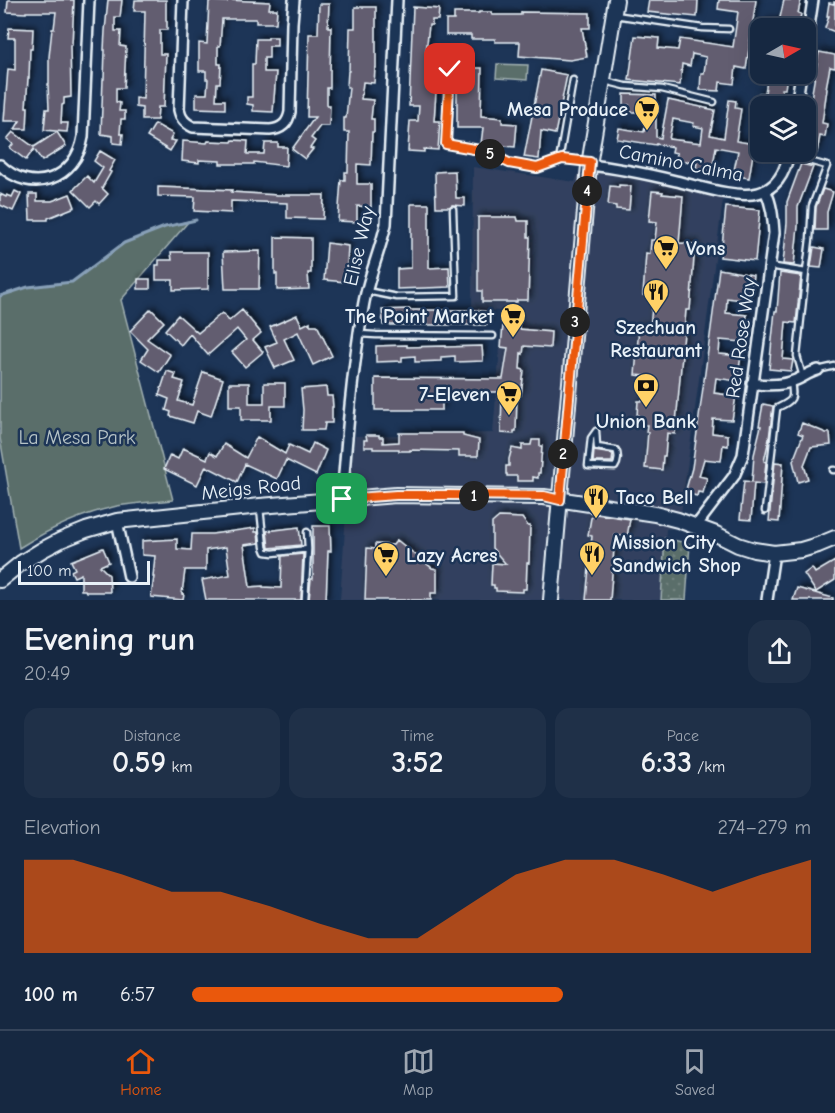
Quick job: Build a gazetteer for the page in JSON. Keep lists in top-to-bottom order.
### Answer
{
  "streets": {
    "main road": ["Meigs Road"],
    "street": ["Camino Calma", "Elise Way", "Red Rose Way"]
  },
  "crossings": [
    ["Camino Calma", "Red Rose Way"],
    ["Elise Way", "Meigs Road"],
    ["Red Rose Way", "Meigs Road"]
  ],
  "parks": ["La Mesa Park"],
  "places": {
    "supermarket": [
      "Mesa Produce",
      "Vons",
      "The Point Market",
      "7-Eleven",
      "Lazy Acres"
    ],
    "restaurant": ["Szechuan Restaurant", "Taco Bell", "Mission City Sandwich Shop"],
    "bank": ["Union Bank"]
  },
  "scale_bar": "100 m",
  "north": "right",
  "page": {
    "pins": [
      "5",
      "4",
      "3",
      "2",
      "1"
    ],
    "scale": "100 m",
    "heading": ["Evening run", "20:49"],
    "stats": [
      ["Distance", "0.59 km"],
      ["Time", "3:52"],
      ["Pace", "6:33 /km"]
    ],
    "chart": ["Elevation", "274–279 m"],
    "list": [
      {
        "name": "100 m",
        "note": "6:57"
      }
    ],
    "tabs": ["Home", "Map", "Saved"]
  }
}
